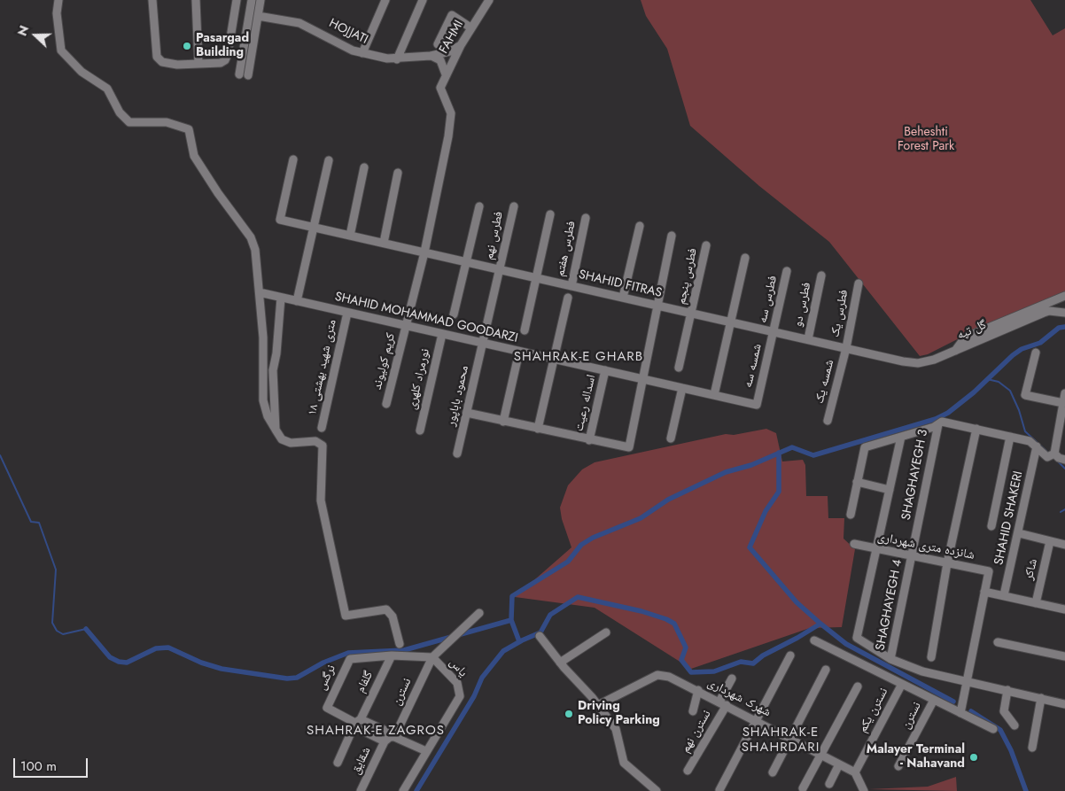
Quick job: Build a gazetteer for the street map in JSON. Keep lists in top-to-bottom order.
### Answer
{
  "streets": {
    "street": [
      "HOJJATI",
      "FAHMI",
      "فطرس نهم",
      "فطرس هفتم",
      "فطرس پنجم",
      "SHAHID FITRAS",
      "فطرس سه",
      "فطرس دو",
      "فطرس یک",
      "SHAHID MOHAMMAD GOODARZI",
      "گل تپه",
      "کریم کولیوند",
      "شمسه سه",
      "۱۸ متری شهید بهشتی",
      "نورمراد کلهری",
      "شمسه یک",
      "محمود باباپور",
      "اسداله رعیت",
      "SHAGHAYEGH 3",
      "SHAHID SHAKERI",
      "شانزده متری شهرداری",
      "شاکر",
      "SHAGHAYEGH 4",
      "یاس",
      "نرگس",
      "گلفام",
      "نسترن",
      "شهرک شهرداری",
      "نسترن یکم",
      "نسترن نهم",
      "شقایق"
    ]
  },
  "crossings": [
    ["HOJJATI", "FAHMI"],
    ["FAHMI", "کریم کولیوند"],
    ["فطرس نهم", "SHAHID FITRAS"],
    ["فطرس نهم", "SHAHID MOHAMMAD GOODARZI"],
    ["فطرس نهم", "محمود باباپور"],
    ["فطرس هفتم", "SHAHID FITRAS"],
    ["فطرس پنجم", "SHAHID FITRAS"],
    ["SHAHID FITRAS", "فطرس سه"],
    ["SHAHID FITRAS", "فطرس دو"],
    ["SHAHID FITRAS", "فطرس یک"],
    ["SHAHID FITRAS", "گل تپه"],
    ["SHAHID FITRAS", "کریم کولیوند"],
    ["SHAHID FITRAS", "شمسه سه"],
    ["SHAHID FITRAS", "شمسه یک"],
    ["فطرس سه", "شمسه سه"],
    ["فطرس یک", "شمسه یک"],
    ["SHAHID MOHAMMAD GOODARZI", "کریم کولیوند"],
    ["SHAHID MOHAMMAD GOODARZI", "شمسه سه"],
    ["SHAHID MOHAMMAD GOODARZI", "۱۸ متری شهید بهشتی"],
    ["SHAHID MOHAMMAD GOODARZI", "نورمراد کلهری"],
    ["SHAHID MOHAMMAD GOODARZI", "محمود باباپور"],
    ["SHAHID MOHAMMAD GOODARZI", "اسداله رعیت"],
    ["SHAGHAYEGH 3", "شانزده متری شهرداری"],
    ["SHAGHAYEGH 3", "SHAGHAYEGH 4"],
    ["شانزده متری شهرداری", "SHAGHAYEGH 4"],
    ["یاس", "نرگس"],
    ["یاس", "گلفام"],
    ["یاس", "نسترن"],
    ["نرگس", "گلفام"],
    ["نسترن", "شقایق"],
    ["شهرک شهرداری", "نسترن یکم"],
    ["شهرک شهرداری", "نسترن نهم"]
  ],
  "districts": ["SHAHRAK-E GHARB", "SHAHRAK-E ZAGROS", "SHAHRAK-E SHAHRDARI"],
  "parks": ["Beheshti Forest Park"],
  "places": ["Pasargad Building", "Driving Policy Parking", "Malayer Terminal - Nahavand"],
  "scale_bar": "100 m",
  "north": "left"
}
